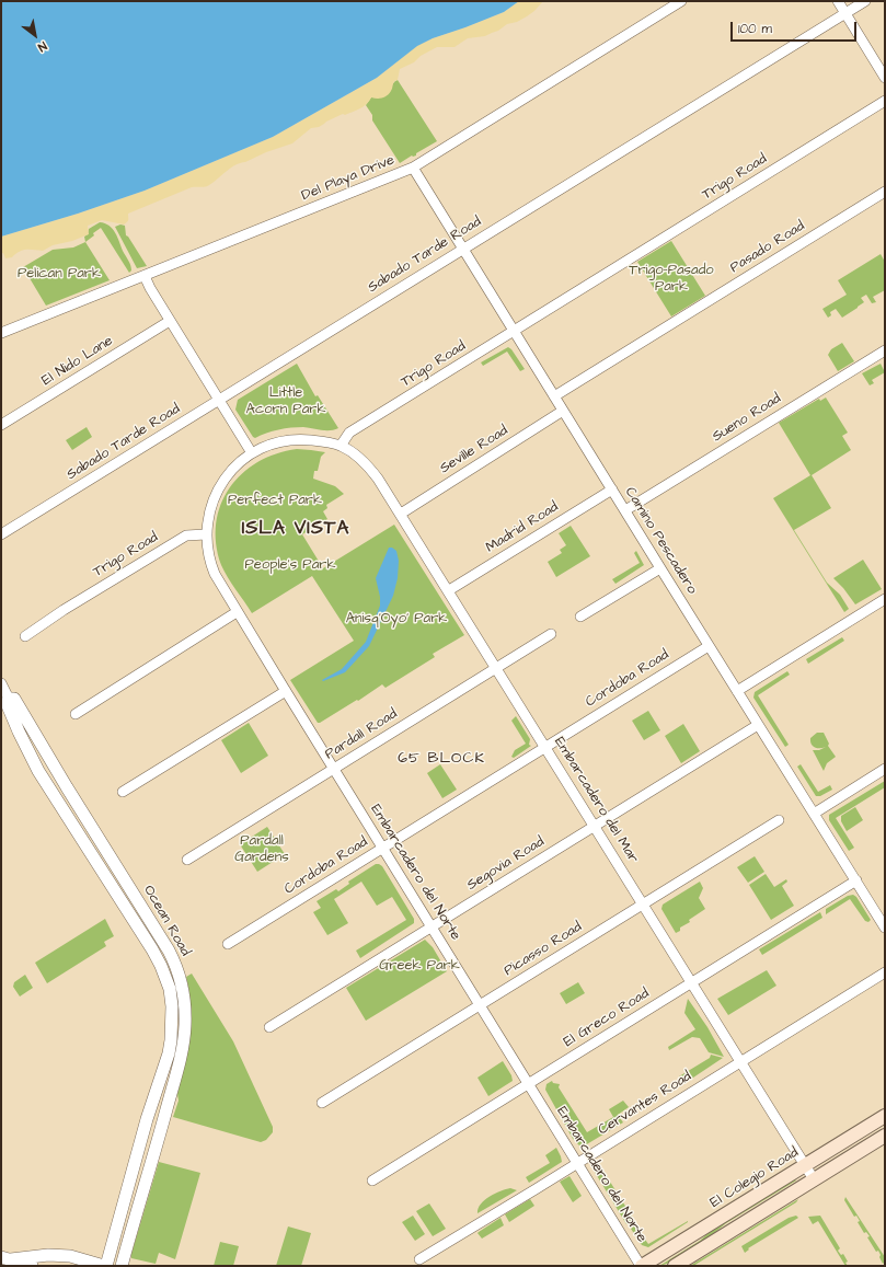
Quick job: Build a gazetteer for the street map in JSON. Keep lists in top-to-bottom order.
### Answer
{
  "streets": {
    "main road": ["El Colegio Road"],
    "street": [
      "Trigo Road",
      "Del Playa Drive",
      "Pasado Road",
      "Sabado Tarde Road",
      "El Nido Lane",
      "Sueno Road",
      "Seville Road",
      "Madrid Road",
      "Camino Pescadero",
      "Cordoba Road",
      "Pardall Road",
      "Embarcadero del Mar",
      "Segovia Road",
      "Embarcadero del Norte",
      "Ocean Road",
      "Picasso Road",
      "El Greco Road",
      "Cervantes Road"
    ]
  },
  "crossings": [
    ["Trigo Road", "Camino Pescadero"],
    ["Trigo Road", "Embarcadero del Mar"],
    ["Trigo Road", "Embarcadero del Norte"],
    ["Del Playa Drive", "Camino Pescadero"],
    ["Pasado Road", "Camino Pescadero"],
    ["Sabado Tarde Road", "Camino Pescadero"],
    ["Sueno Road", "Camino Pescadero"],
    ["Seville Road", "Camino Pescadero"],
    ["Seville Road", "Embarcadero del Mar"],
    ["Madrid Road", "Camino Pescadero"],
    ["Madrid Road", "Embarcadero del Mar"],
    ["Camino Pescadero", "Cordoba Road"],
    ["Camino Pescadero", "Segovia Road"],
    ["Camino Pescadero", "El Greco Road"],
    ["Cordoba Road", "Embarcadero del Mar"],
    ["Cordoba Road", "Embarcadero del Norte"],
    ["Pardall Road", "Embarcadero del Mar"],
    ["Pardall Road", "Embarcadero del Norte"],
    ["Embarcadero del Mar", "Segovia Road"],
    ["Embarcadero del Mar", "Picasso Road"],
    ["Embarcadero del Mar", "El Greco Road"],
    ["Embarcadero del Mar", "Cervantes Road"],
    ["Embarcadero del Mar", "El Colegio Road"],
    ["Segovia Road", "Embarcadero del Norte"],
    ["Embarcadero del Norte", "Picasso Road"],
    ["Embarcadero del Norte", "El Greco Road"],
    ["Embarcadero del Norte", "Cervantes Road"],
    ["Embarcadero del Norte", "El Colegio Road"]
  ],
  "districts": ["ISLA VISTA", "65 BLOCK"],
  "parks": [
    "Trigo-Pasado Park",
    "Pelican Park",
    "Little Acorn Park",
    "Perfect Park",
    "People's Park",
    "Anisq'Oyo' Park",
    "Pardall Gardens",
    "Greek Park"
  ],
  "scale_bar": "100 m",
  "north": "bottom right"
}
